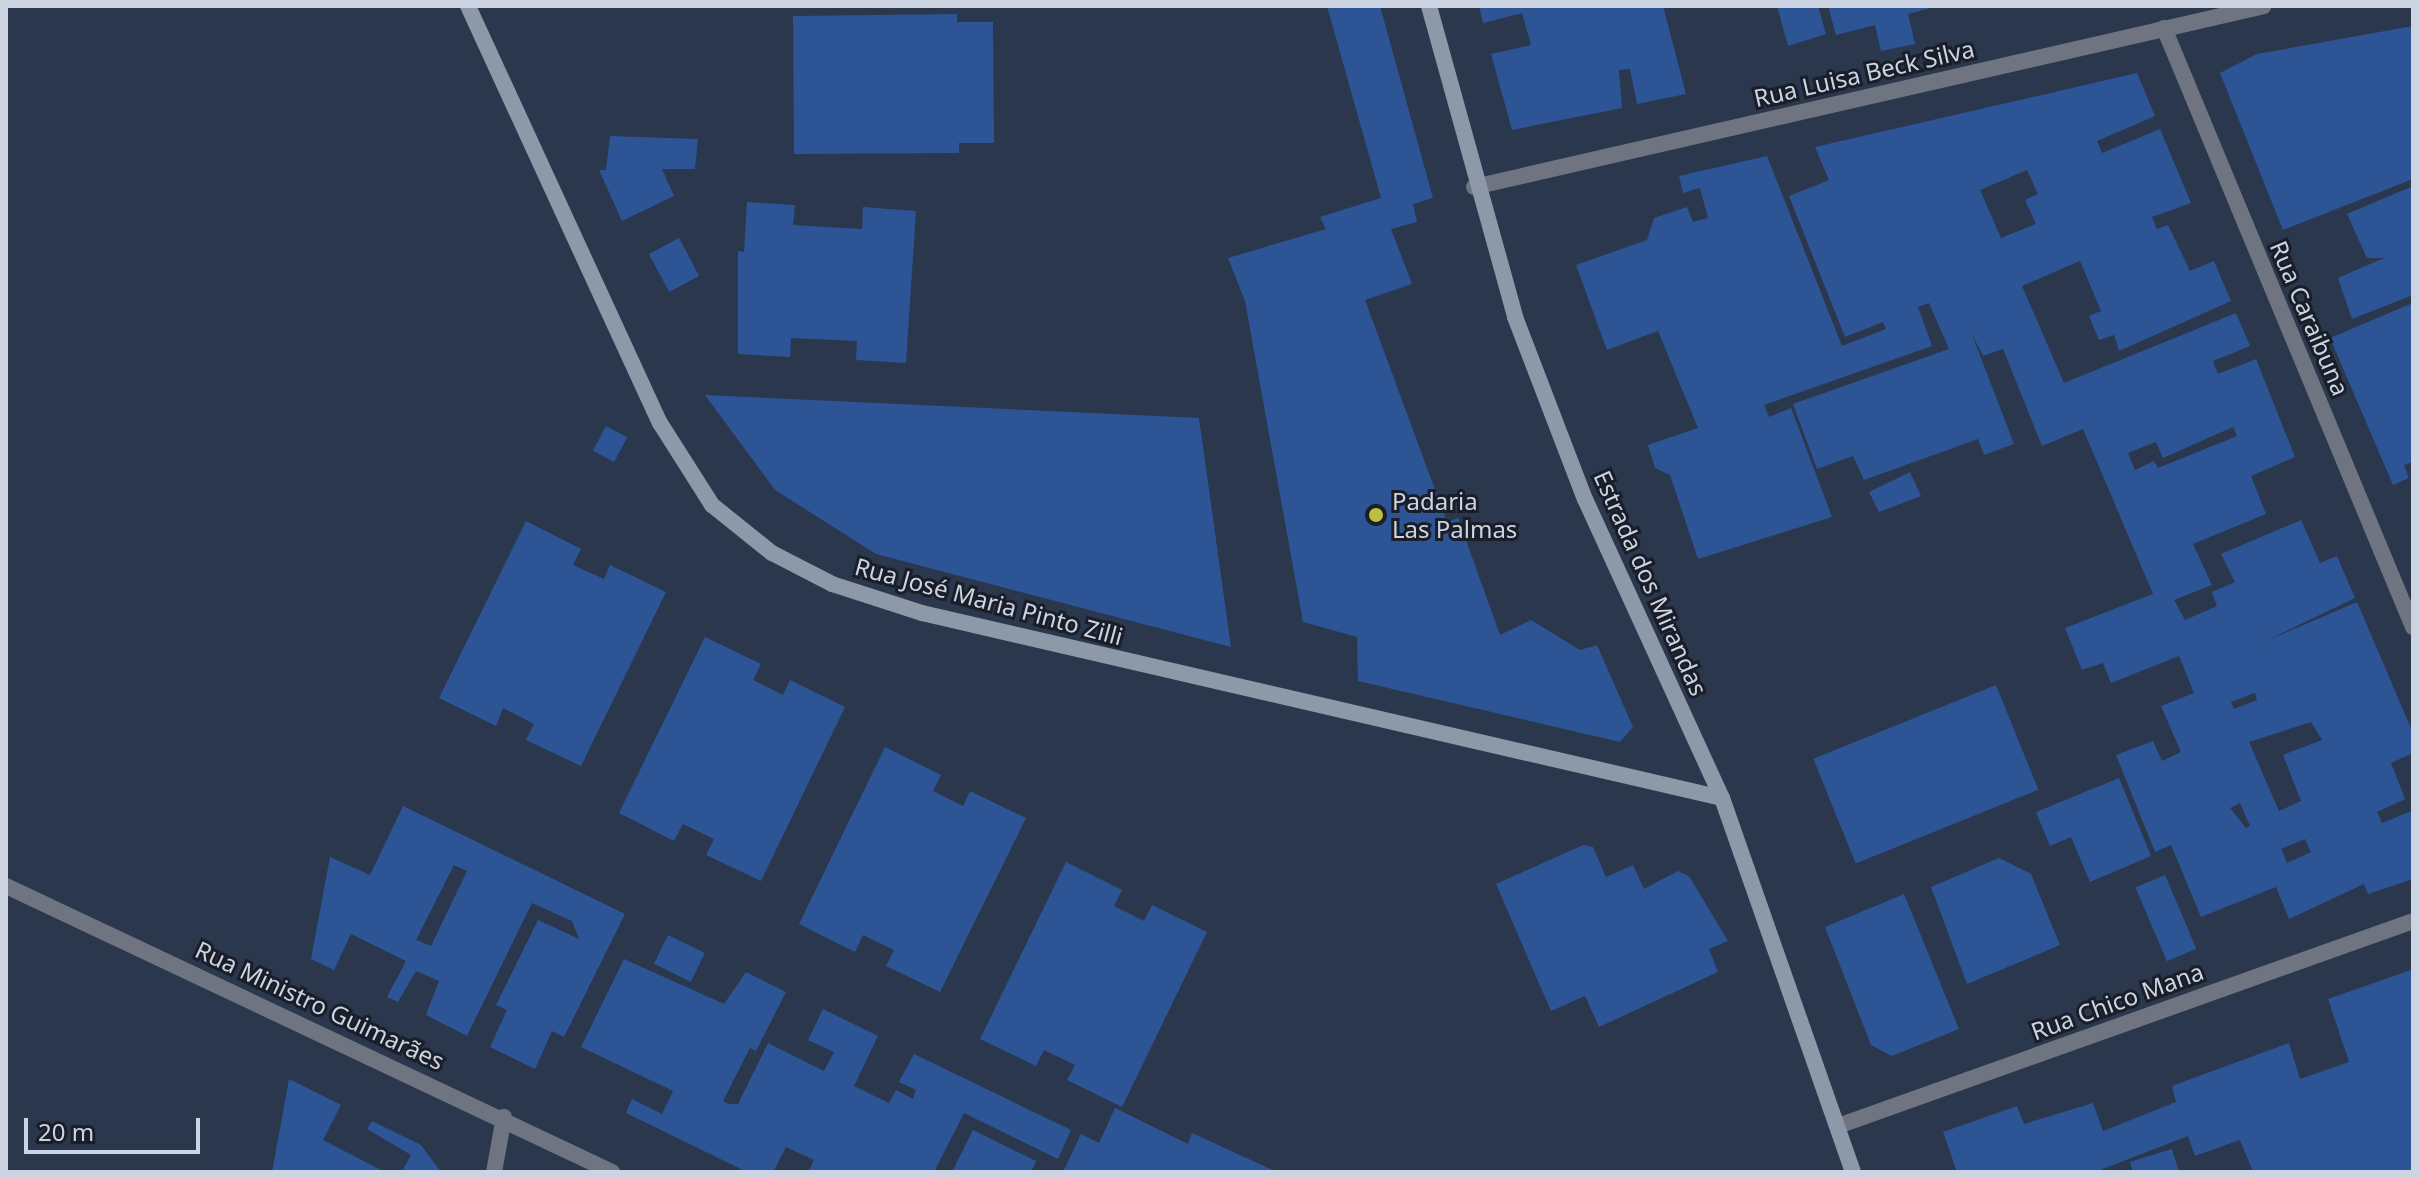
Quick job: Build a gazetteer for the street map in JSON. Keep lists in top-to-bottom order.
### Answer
{
  "streets": {
    "street": [
      "Rua Luisa Beck Silva",
      "Rua Caraibuna",
      "Estrada dos Mirandas",
      "Rua José Maria Pinto Zilli",
      "Rua Chico Mana",
      "Rua Ministro Guimarães"
    ]
  },
  "crossings": [
    ["Rua Luisa Beck Silva", "Rua Caraibuna"],
    ["Rua Luisa Beck Silva", "Estrada dos Mirandas"],
    ["Estrada dos Mirandas", "Rua José Maria Pinto Zilli"],
    ["Estrada dos Mirandas", "Rua Chico Mana"]
  ],
  "places": ["Padaria Las Palmas"],
  "scale_bar": "20 m"
}
